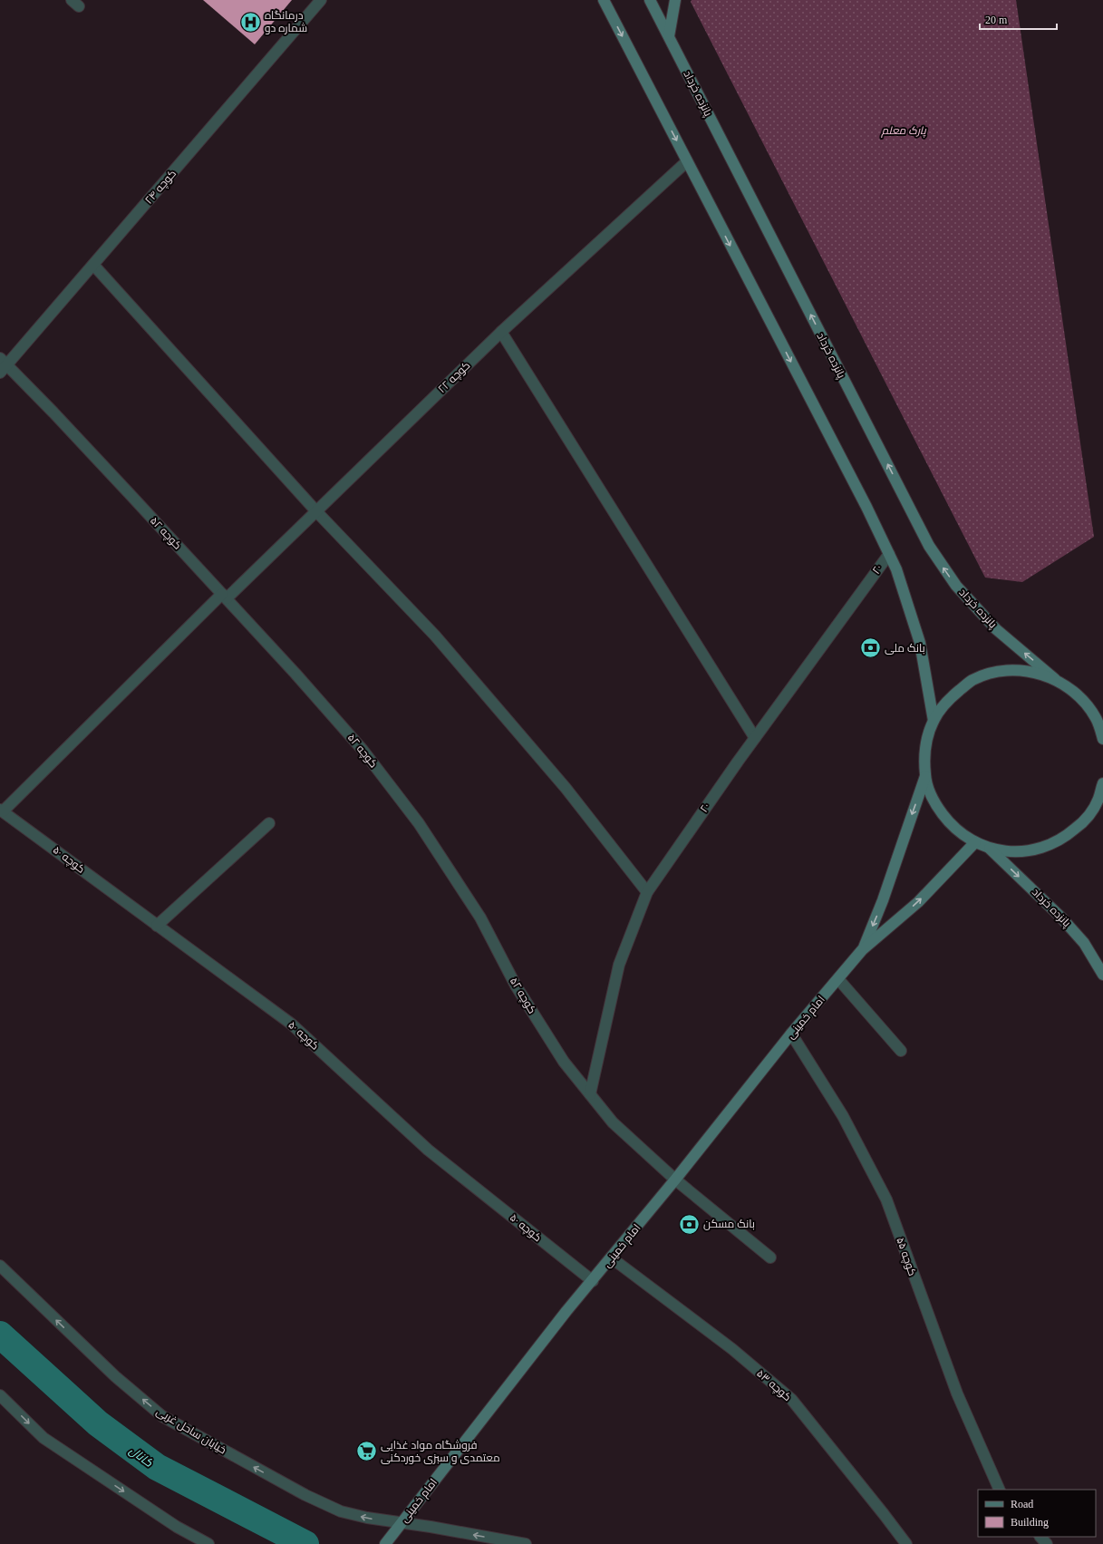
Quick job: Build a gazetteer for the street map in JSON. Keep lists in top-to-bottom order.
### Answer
{
  "streets": {
    "main road": ["پانزده خرداد", "امام خمینی"],
    "street": [
      "کوچه ۲۴",
      "کوچه ۲۲",
      "کوچه ۵۲",
      "۲۰",
      "کوچه ۵۰",
      "کوچه ۵۵",
      "کوچه ۵۳",
      "خیابان ساحل غربی"
    ]
  },
  "crossings": [
    ["کوچه ۲۴", "کوچه ۵۲"],
    ["کوچه ۲۲", "کوچه ۵۲"],
    ["کوچه ۲۲", "کوچه ۵۰"],
    ["کوچه ۵۲", "۲۰"],
    ["کوچه ۵۲", "امام خمینی"],
    ["کوچه ۵۰", "امام خمینی"],
    ["امام خمینی", "کوچه ۵۵"],
    ["امام خمینی", "کوچه ۵۳"],
    ["امام خمینی", "خیابان ساحل غربی"]
  ],
  "water": ["کانال"],
  "parks": ["پارک معلم"],
  "places": {
    "hospital": ["درمانگاه شماره دو"],
    "bank": ["بانک ملی", "بانک مسکن"],
    "supermarket": ["فروشگاه مواد غذایی معتمدی و سبزی خوردکنی"]
  },
  "legend": ["Road", "Building"],
  "scale_bar": "20 m"
}
